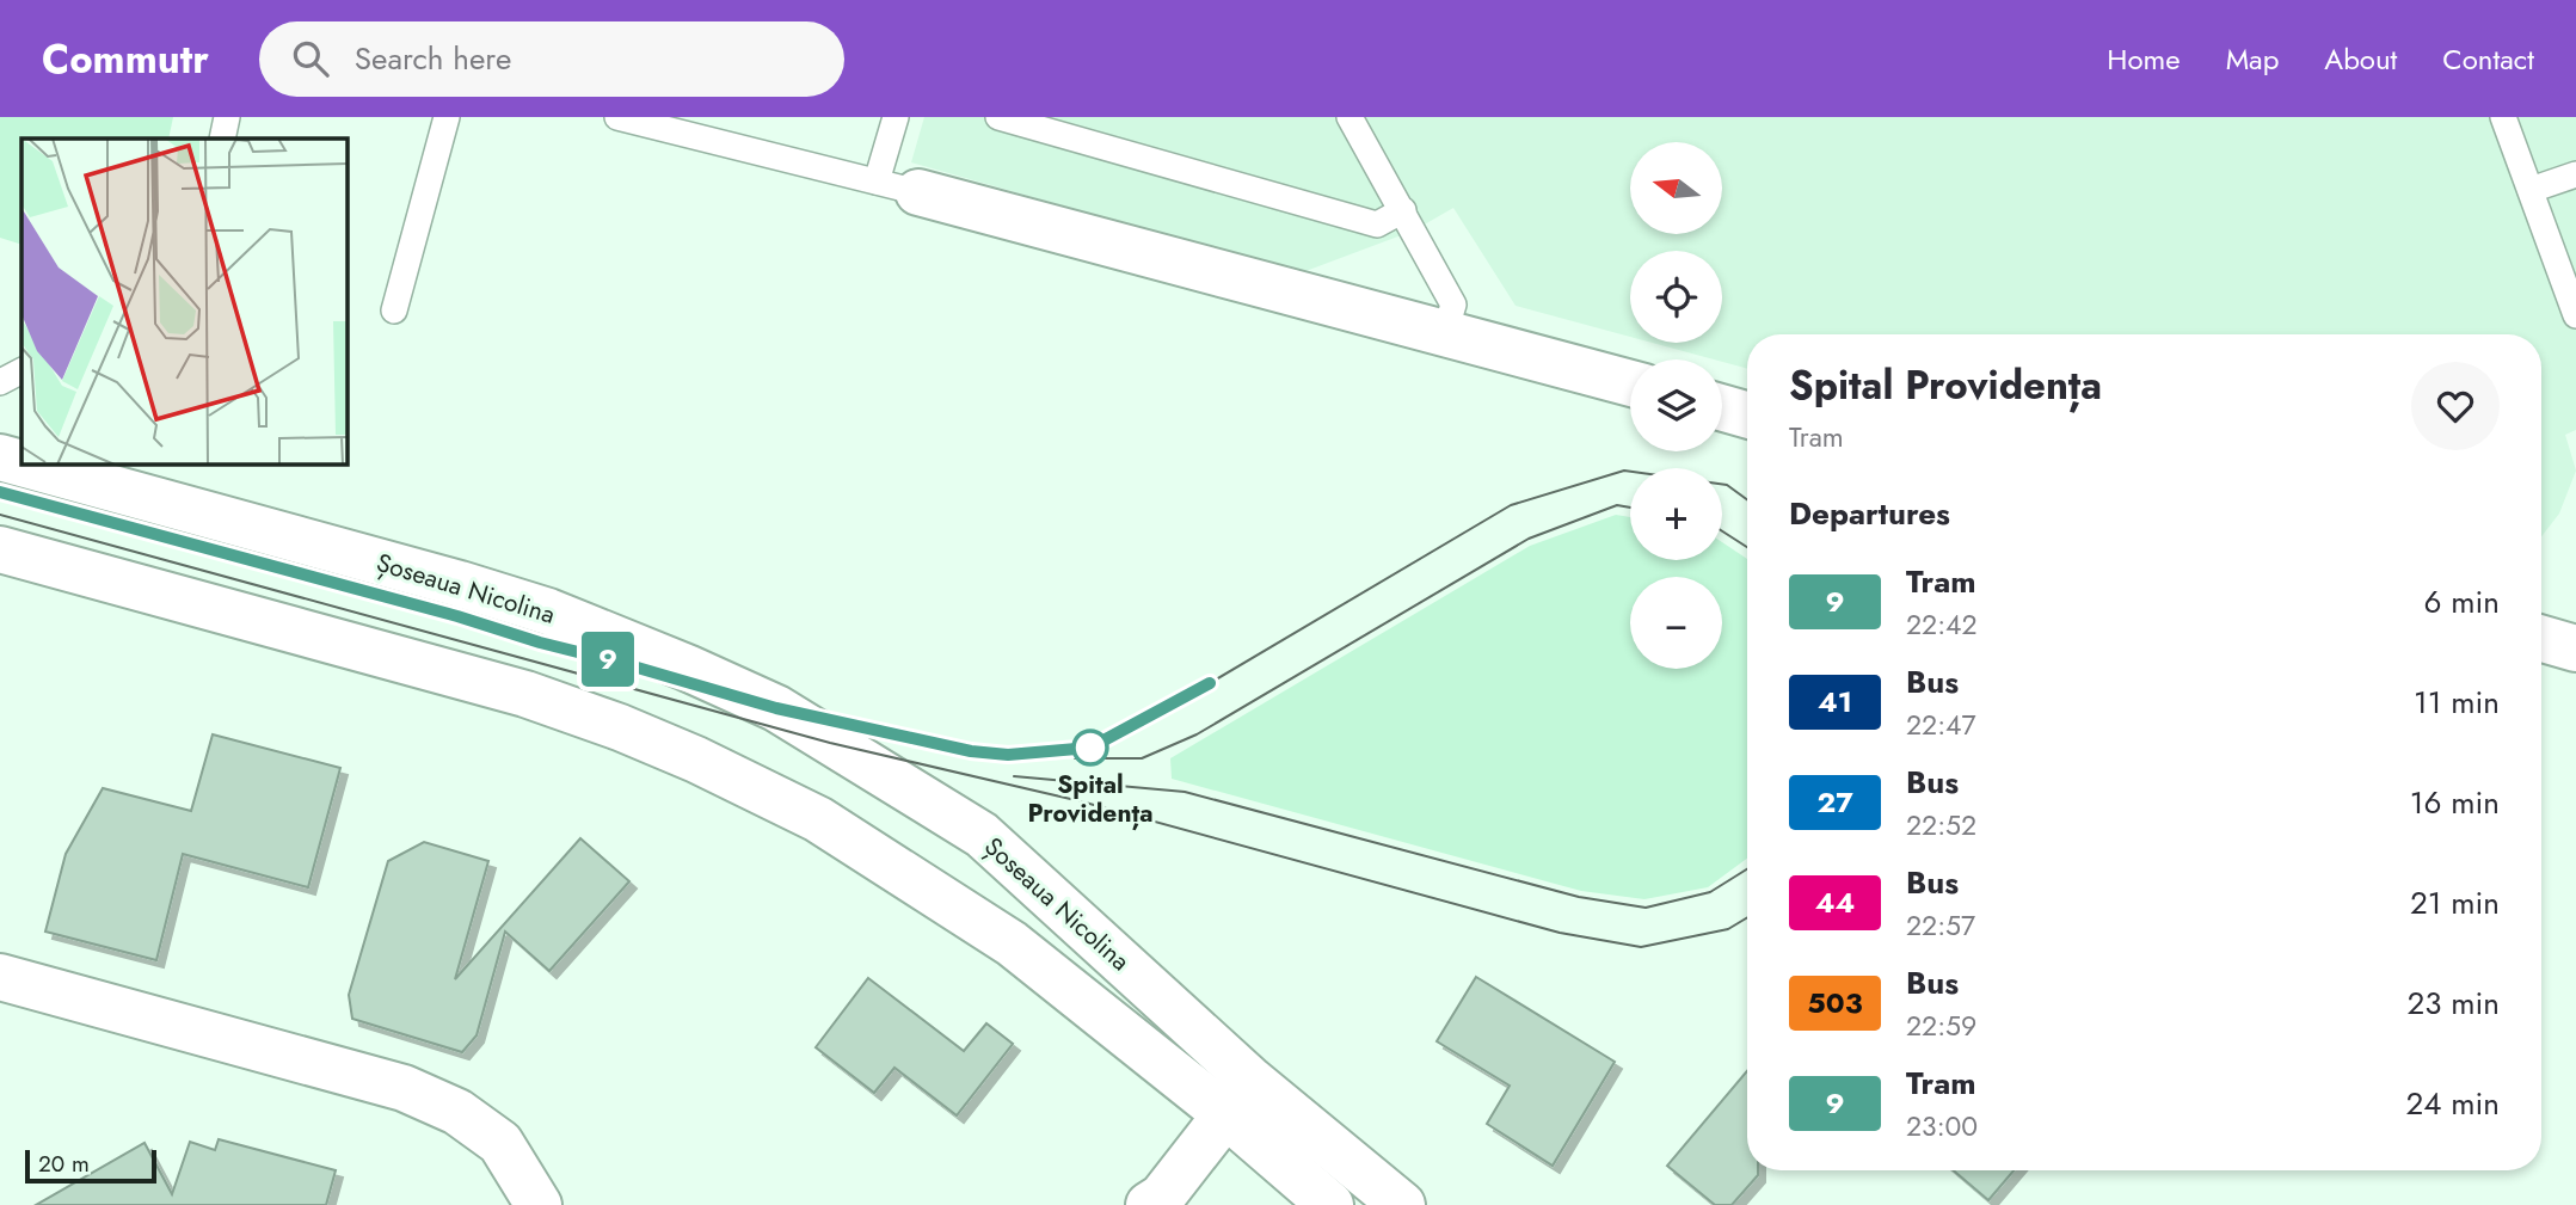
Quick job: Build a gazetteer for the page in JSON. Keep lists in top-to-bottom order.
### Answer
{
  "streets": {
    "main road": ["Șoseaua Nicolina"]
  },
  "places": ["Spital Providența"],
  "lines": ["tram line 9"],
  "scale_bar": "20 m",
  "north": "left",
  "page": {
    "header": "Commutr",
    "search": "Search here",
    "nav": [
      "Home",
      "Map",
      "About",
      "Contact"
    ],
    "on_map": "9",
    "map_buttons": ["+", "−"],
    "heading": [
      ["Spital Providența", "Tram"],
      "Departures"
    ],
    "list": [
      {
        "mark": "9",
        "name": "Tram",
        "note": "22:42",
        "value": "6 min"
      },
      {
        "mark": "41",
        "name": "Bus",
        "note": "22:47",
        "value": "11 min"
      },
      {
        "mark": "27",
        "name": "Bus",
        "note": "22:52",
        "value": "16 min"
      },
      {
        "mark": "44",
        "name": "Bus",
        "note": "22:57",
        "value": "21 min"
      },
      {
        "mark": "503",
        "name": "Bus",
        "note": "22:59",
        "value": "23 min"
      },
      {
        "mark": "9",
        "name": "Tram",
        "note": "23:00",
        "value": "24 min"
      }
    ],
    "scale": "20 m"
  }
}
